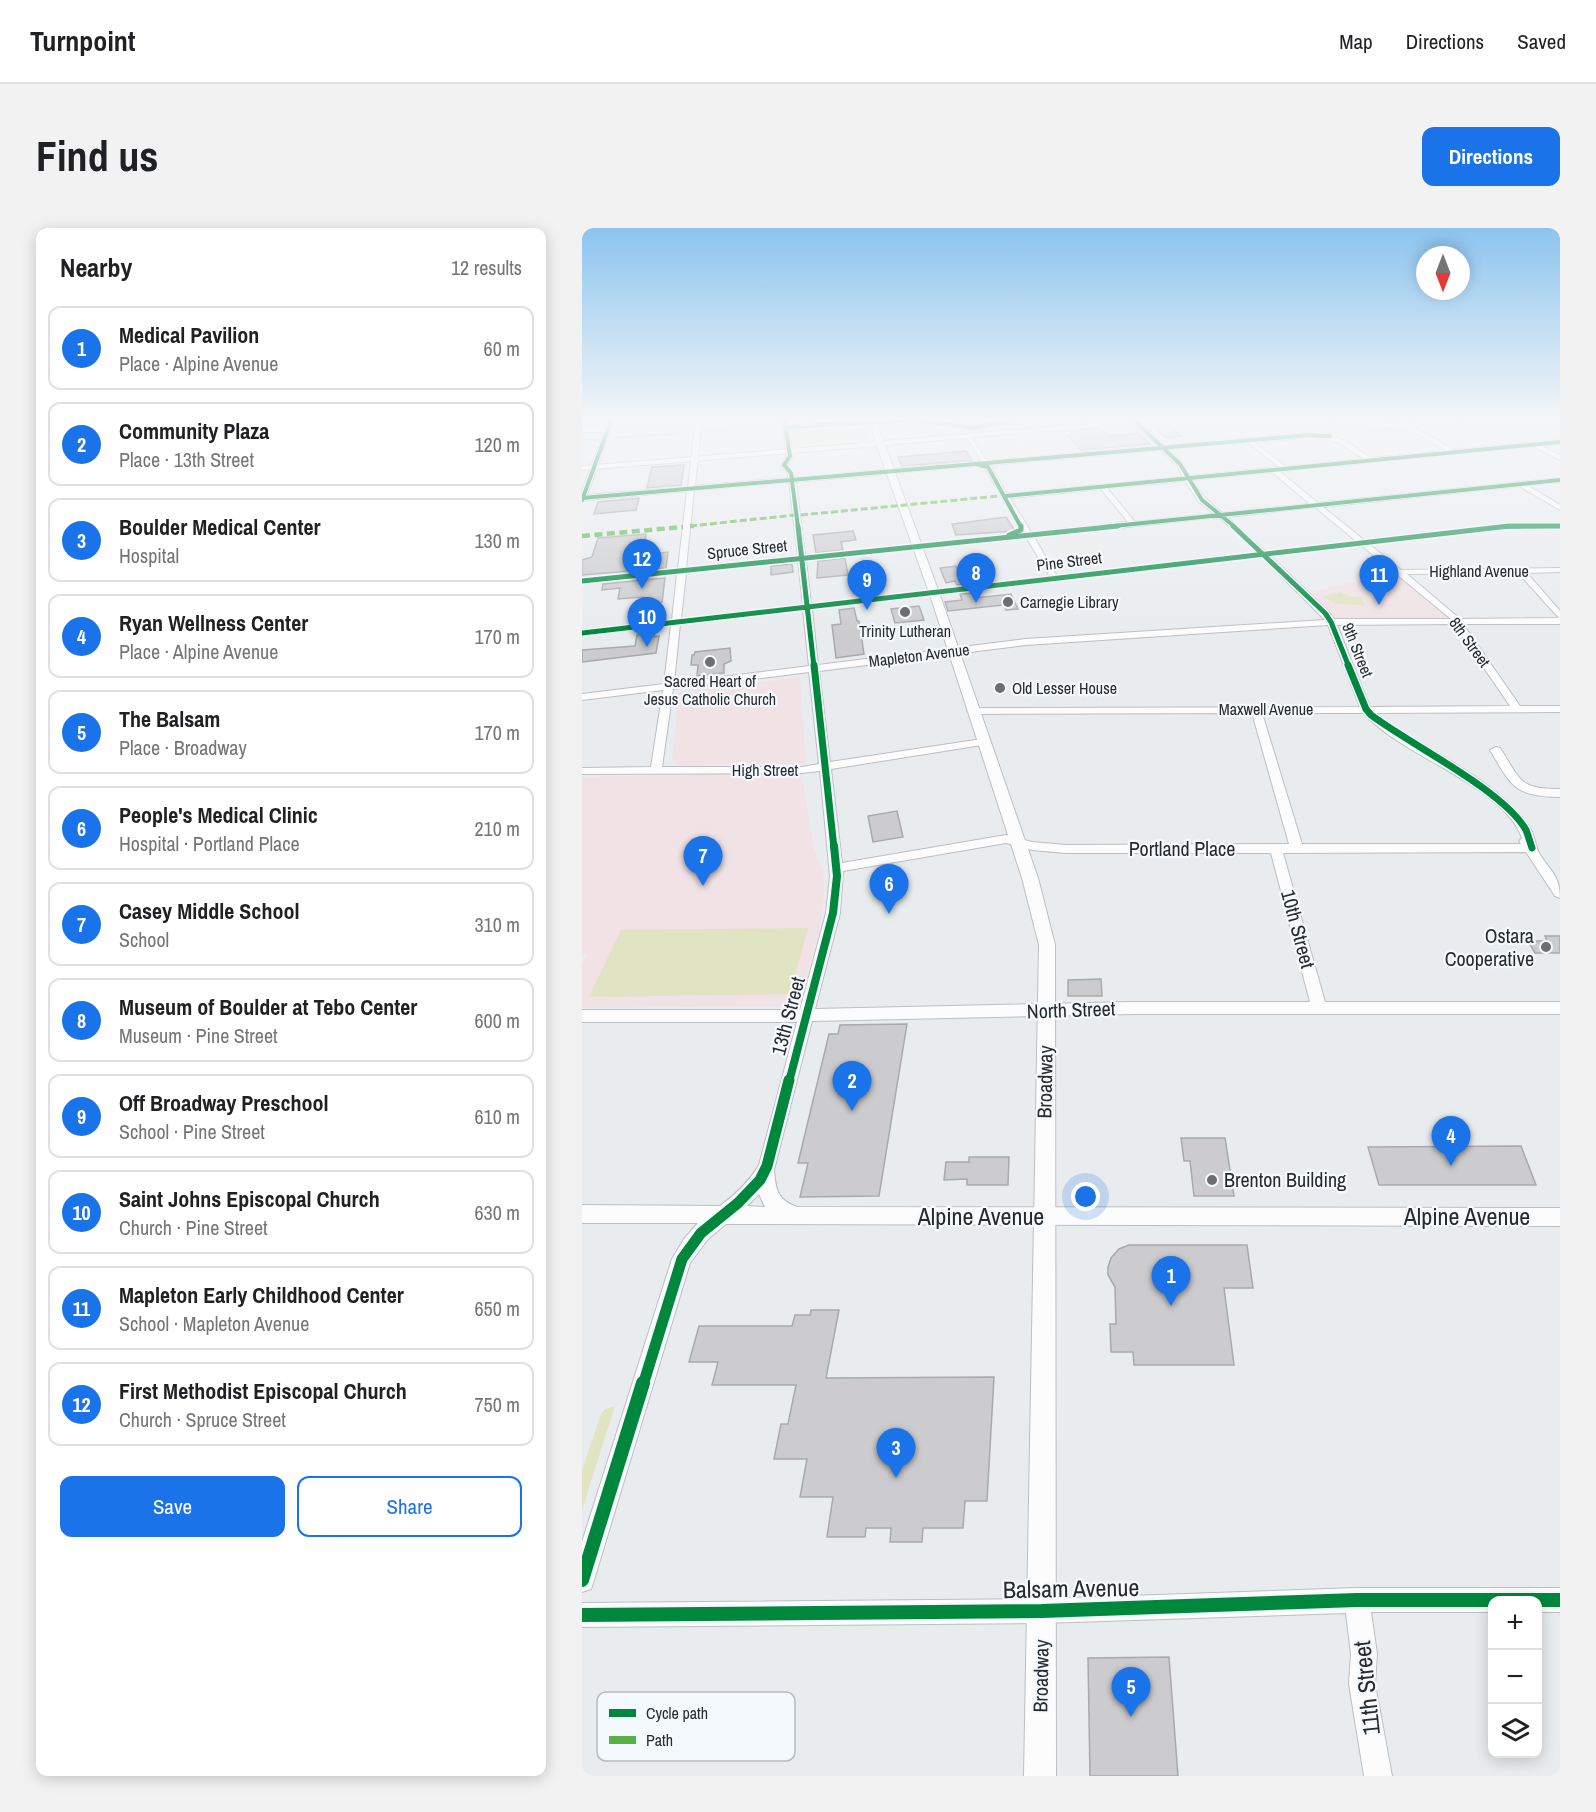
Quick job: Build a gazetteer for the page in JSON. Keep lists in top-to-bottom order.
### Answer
{
  "streets": {
    "main road": ["Broadway"],
    "street": [
      "Spruce Street",
      "Pine Street",
      "Highland Avenue",
      "8th Street",
      "9th Street",
      "Mapleton Avenue",
      "Maxwell Avenue",
      "High Street",
      "Portland Place",
      "10th Street",
      "North Street",
      "13th Street",
      "Alpine Avenue",
      "Balsam Avenue",
      "11th Street"
    ]
  },
  "crossings": [
    ["Spruce Street", "8th Street"],
    ["Spruce Street", "9th Street"],
    ["Spruce Street", "13th Street"],
    ["Spruce Street", "Broadway"],
    ["Pine Street", "8th Street"],
    ["Pine Street", "9th Street"],
    ["Pine Street", "13th Street"],
    ["Pine Street", "Broadway"],
    ["Highland Avenue", "8th Street"],
    ["8th Street", "Mapleton Avenue"],
    ["8th Street", "Maxwell Avenue"],
    ["9th Street", "Mapleton Avenue"],
    ["9th Street", "Maxwell Avenue"],
    ["9th Street", "Portland Place"],
    ["Mapleton Avenue", "13th Street"],
    ["Mapleton Avenue", "Broadway"],
    ["Maxwell Avenue", "Broadway"],
    ["High Street", "13th Street"],
    ["High Street", "Broadway"],
    ["Portland Place", "10th Street"],
    ["Portland Place", "13th Street"],
    ["Portland Place", "Broadway"],
    ["10th Street", "North Street"],
    ["North Street", "13th Street"],
    ["North Street", "Broadway"],
    ["13th Street", "Alpine Avenue"],
    ["Broadway", "Alpine Avenue"],
    ["Broadway", "Balsam Avenue"],
    ["Balsam Avenue", "11th Street"]
  ],
  "places": [
    "Carnegie Library",
    "Trinity Lutheran",
    "Sacred Heart of Jesus Catholic Church",
    "Old Lesser House",
    "Ostara Cooperative",
    "Brenton Building"
  ],
  "legend": ["Cycle path", "Path"],
  "north": "bottom",
  "page": {
    "header": "Turnpoint",
    "nav": ["Map", "Directions", "Saved"],
    "buttons": [
      "Directions",
      ["Save", "Share"]
    ],
    "title": "Find us",
    "heading": ["Nearby", "12 results"],
    "list": [
      {
        "mark": "1",
        "name": "Medical Pavilion",
        "note": "Place · Alpine Avenue",
        "value": "60 m"
      },
      {
        "mark": "2",
        "name": "Community Plaza",
        "note": "Place · 13th Street",
        "value": "120 m"
      },
      {
        "mark": "3",
        "name": "Boulder Medical Center",
        "note": "Hospital",
        "value": "130 m"
      },
      {
        "mark": "4",
        "name": "Ryan Wellness Center",
        "note": "Place · Alpine Avenue",
        "value": "170 m"
      },
      {
        "mark": "5",
        "name": "The Balsam",
        "note": "Place · Broadway",
        "value": "170 m"
      },
      {
        "mark": "6",
        "name": "People's Medical Clinic",
        "note": "Hospital · Portland Place",
        "value": "210 m"
      },
      {
        "mark": "7",
        "name": "Casey Middle School",
        "note": "School",
        "value": "310 m"
      },
      {
        "mark": "8",
        "name": "Museum of Boulder at Tebo Center",
        "note": "Museum · Pine Street",
        "value": "600 m"
      },
      {
        "mark": "9",
        "name": "Off Broadway Preschool",
        "note": "School · Pine Street",
        "value": "610 m"
      },
      {
        "mark": "10",
        "name": "Saint Johns Episcopal Church",
        "note": "Church · Pine Street",
        "value": "630 m"
      },
      {
        "mark": "11",
        "name": "Mapleton Early Childhood Center",
        "note": "School · Mapleton Avenue",
        "value": "650 m"
      },
      {
        "mark": "12",
        "name": "First Methodist Episcopal Church",
        "note": "Church · Spruce Street",
        "value": "750 m"
      }
    ],
    "pins": [
      "12",
      "8",
      "11",
      "9",
      "10",
      "7",
      "6",
      "2",
      "4",
      "1",
      "3",
      "5"
    ],
    "map_buttons": ["+", "−"]
  }
}
